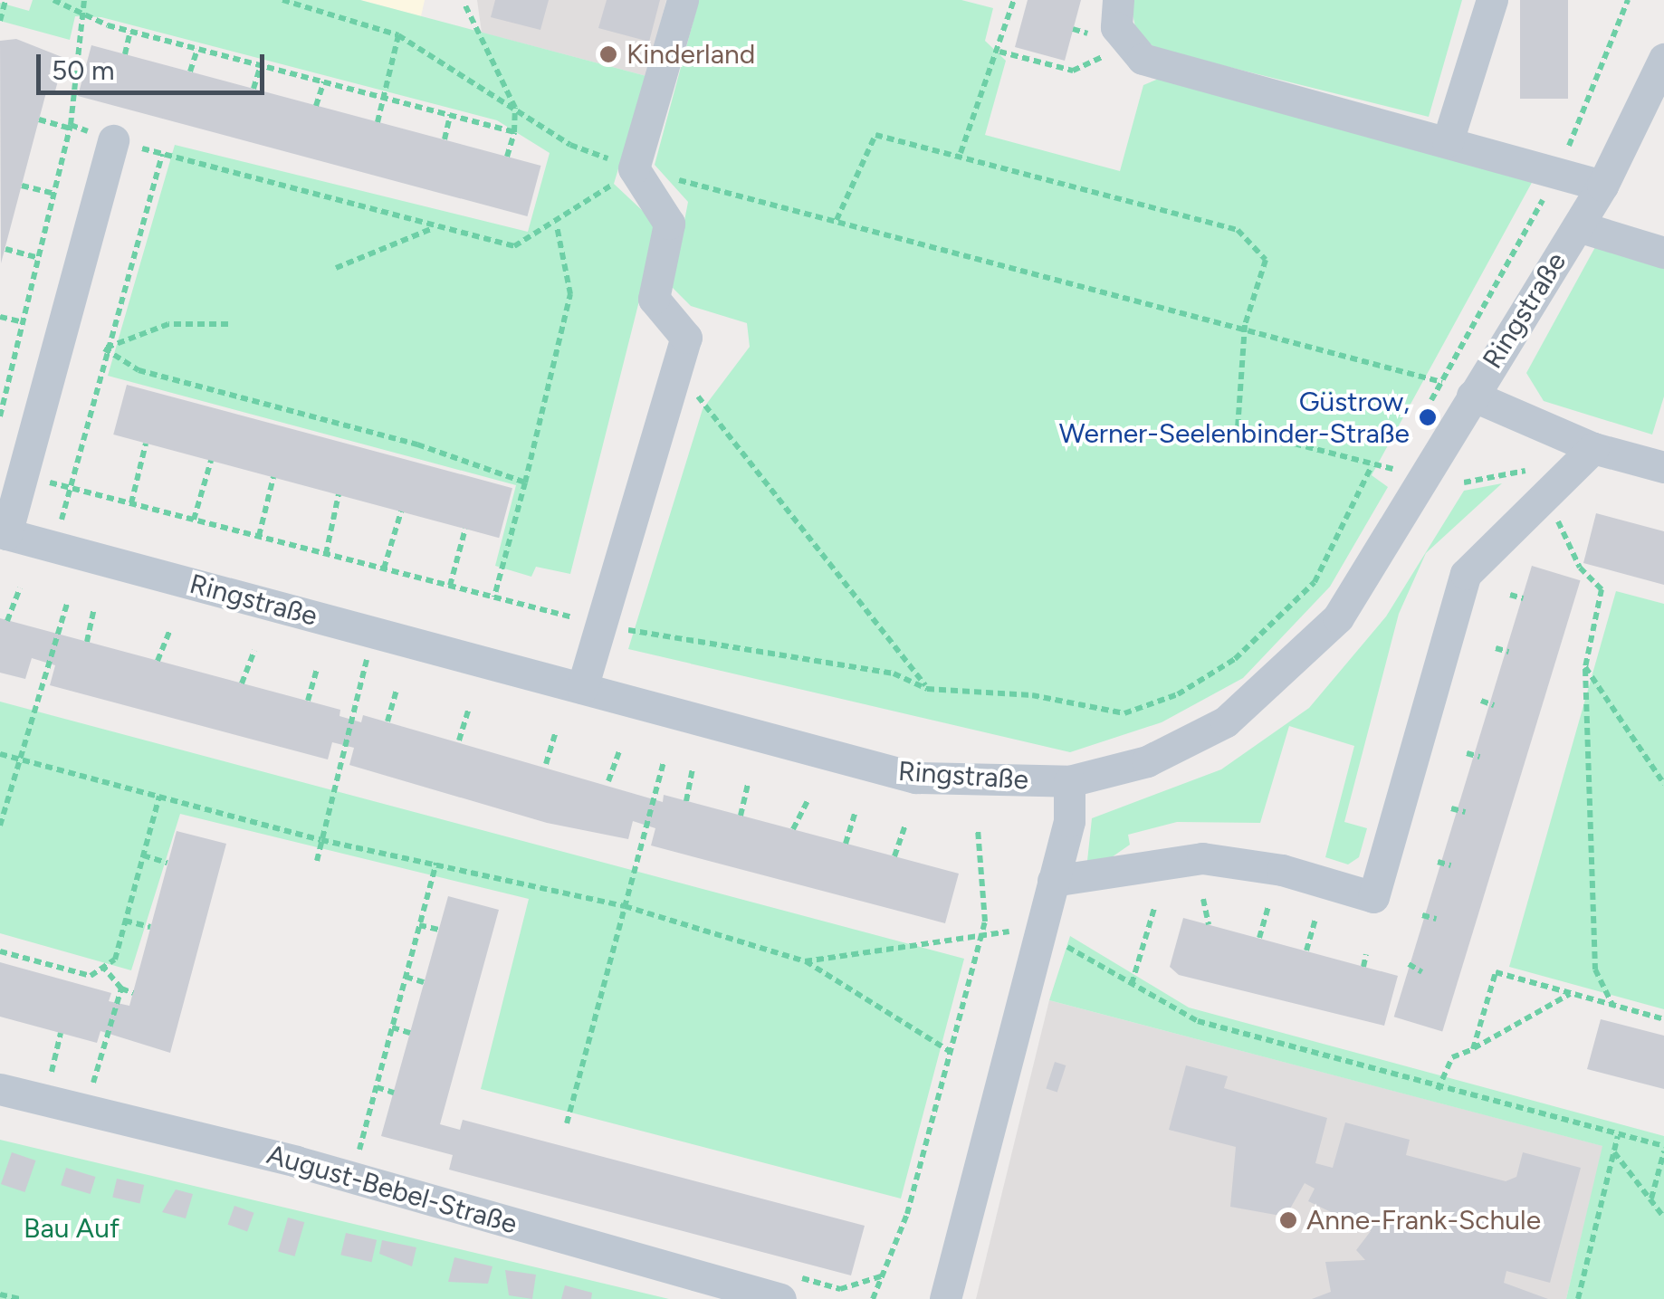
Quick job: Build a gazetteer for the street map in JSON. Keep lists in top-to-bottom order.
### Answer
{
  "streets": {
    "street": ["Ringstraße", "August-Bebel-Straße"]
  },
  "parks": ["Bau Auf"],
  "places": ["Kinderland", "Güstrow, Werner-Seelenbinder-Straße", "Anne-Frank-Schule"],
  "scale_bar": "50 m"
}
